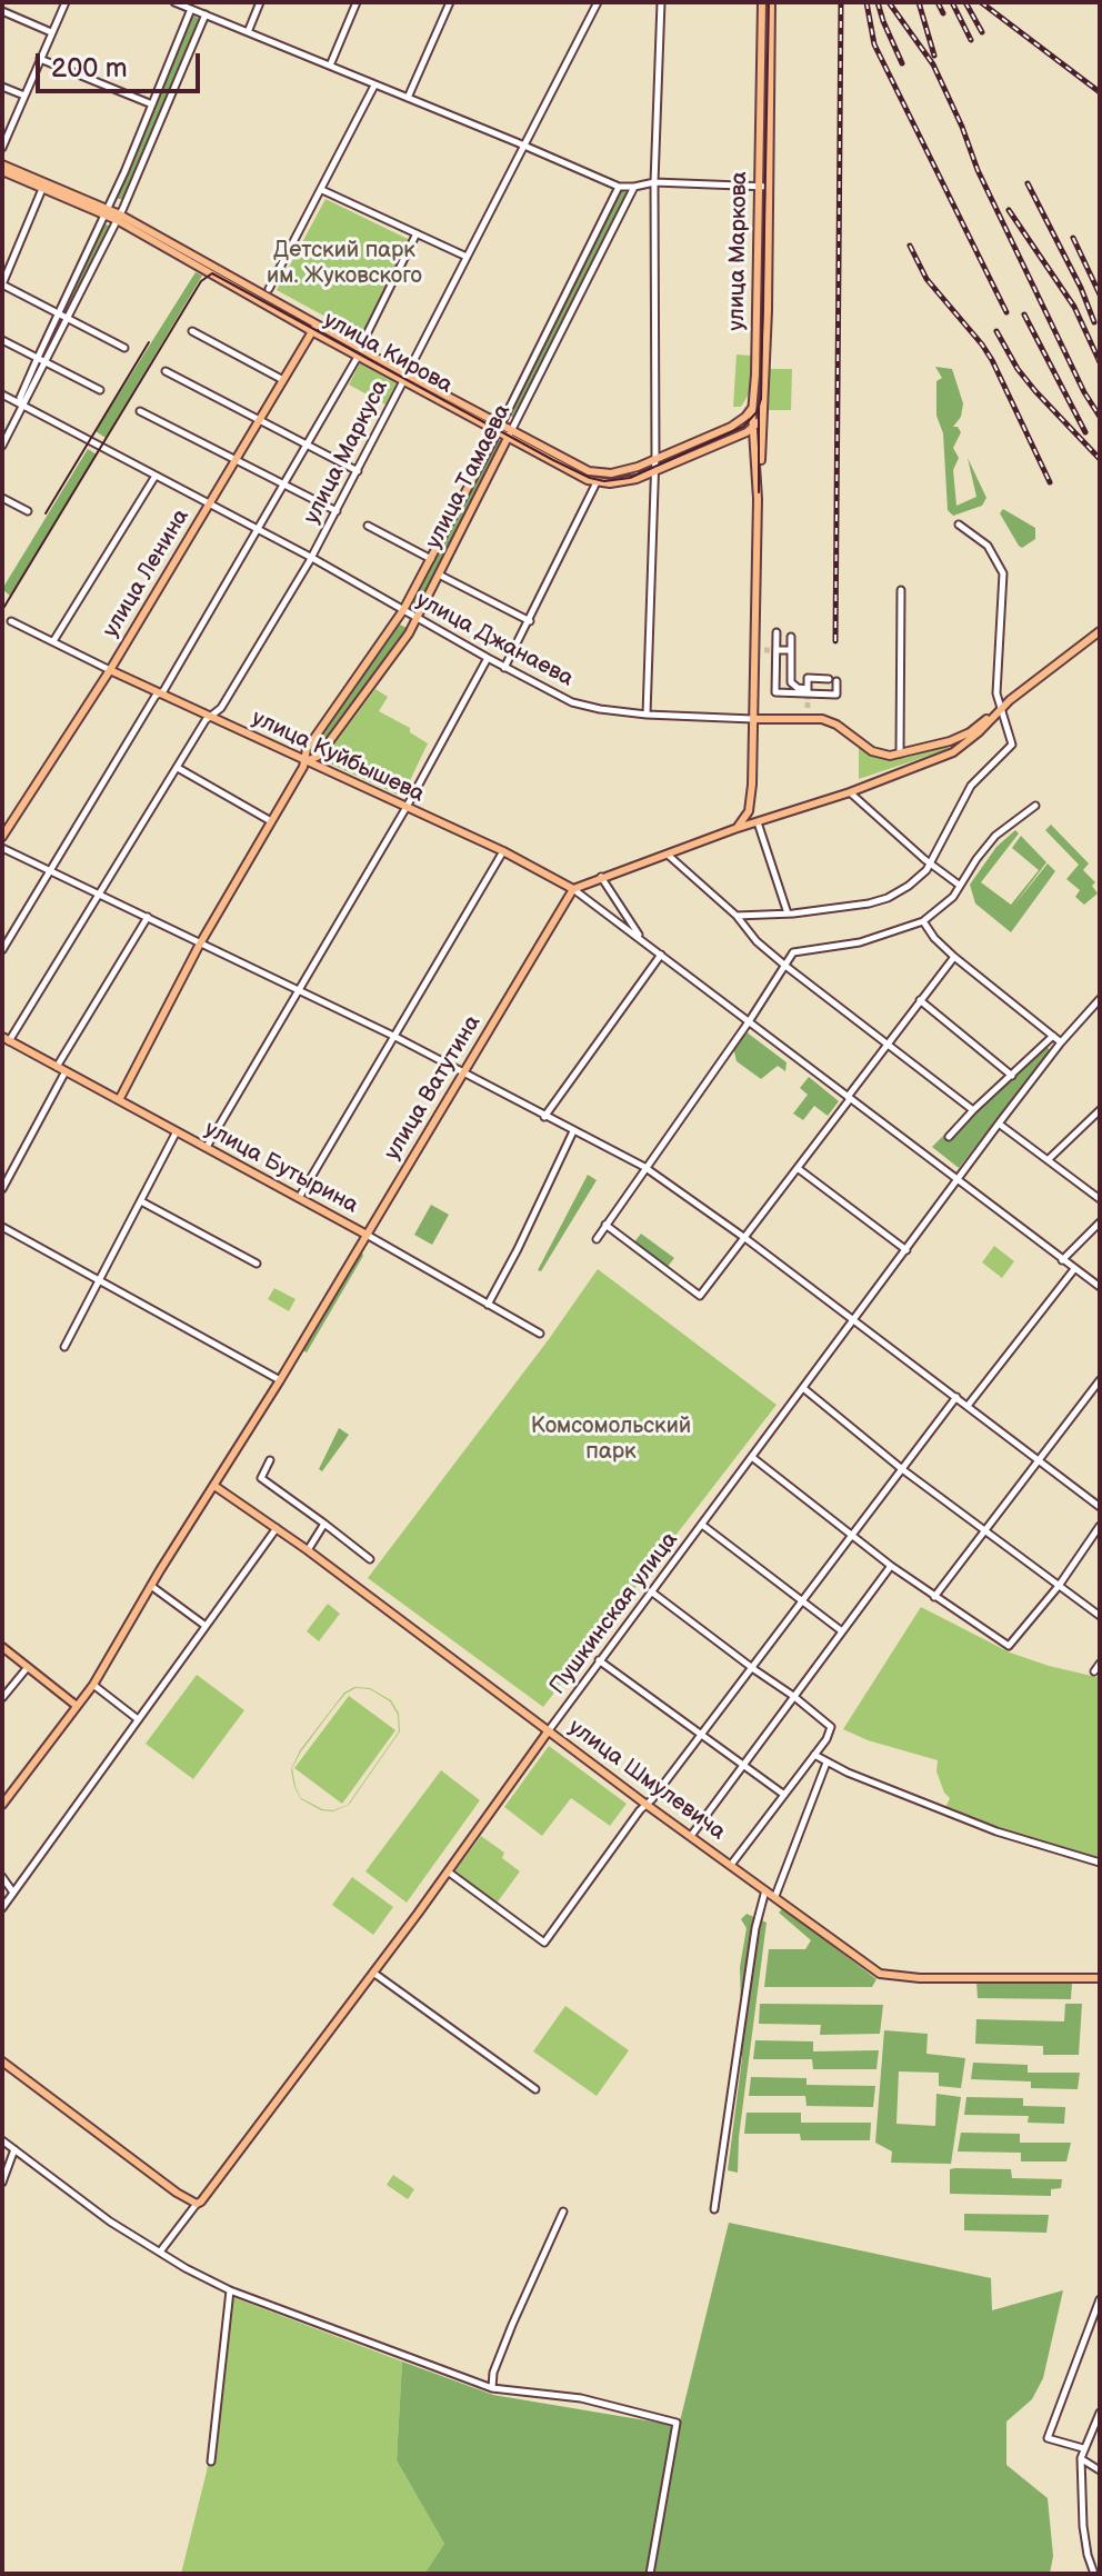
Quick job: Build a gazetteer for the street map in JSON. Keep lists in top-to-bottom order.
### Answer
{
  "streets": {
    "main road": [
      "улица Маркова",
      "улица Кирова",
      "улица Тамаева",
      "улица Ленина",
      "улица Джанаева",
      "улица Куйбышева",
      "улица Ватутина",
      "улица Бутырина",
      "Пушкинская улица",
      "улица Шмулевича"
    ],
    "street": ["улица Маркуса"]
  },
  "crossings": [
    ["улица Маркова", "улица Кирова"],
    ["улица Маркова", "улица Джанаева"],
    ["улица Кирова", "улица Маркуса"],
    ["улица Кирова", "улица Тамаева"],
    ["улица Кирова", "улица Ленина"],
    ["улица Маркуса", "улица Джанаева"],
    ["улица Маркуса", "улица Куйбышева"],
    ["улица Маркуса", "улица Бутырина"],
    ["улица Тамаева", "улица Джанаева"],
    ["улица Тамаева", "улица Куйбышева"],
    ["улица Тамаева", "улица Бутырина"],
    ["улица Ленина", "улица Джанаева"],
    ["улица Ленина", "улица Куйбышева"],
    ["улица Куйбышева", "улица Ватутина"],
    ["улица Куйбышева", "Пушкинская улица"],
    ["улица Ватутина", "улица Бутырина"],
    ["улица Ватутина", "улица Шмулевича"],
    ["Пушкинская улица", "улица Шмулевича"]
  ],
  "parks": ["Детский парк им. Жуковского", "Комсомольский парк"],
  "scale_bar": "200 m"
}
